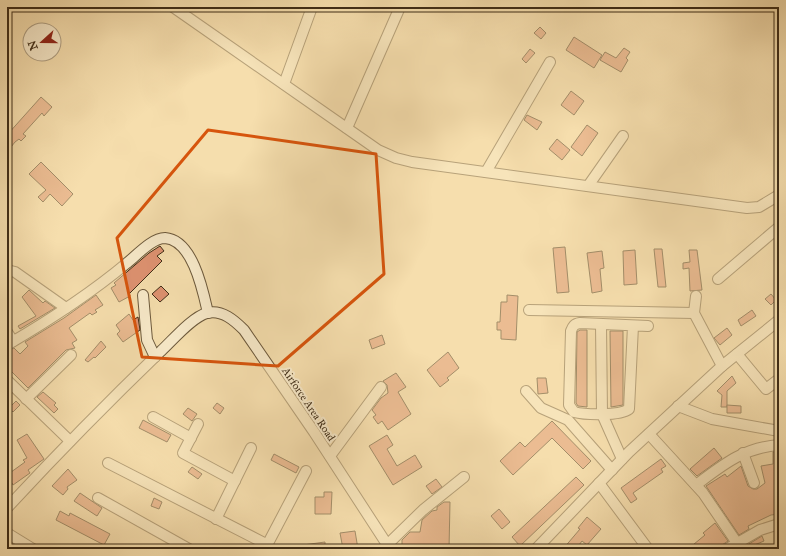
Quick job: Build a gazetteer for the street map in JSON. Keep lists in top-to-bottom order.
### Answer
{
  "streets": {
    "street": ["Airforce Area Road"]
  },
  "north": "left"
}
